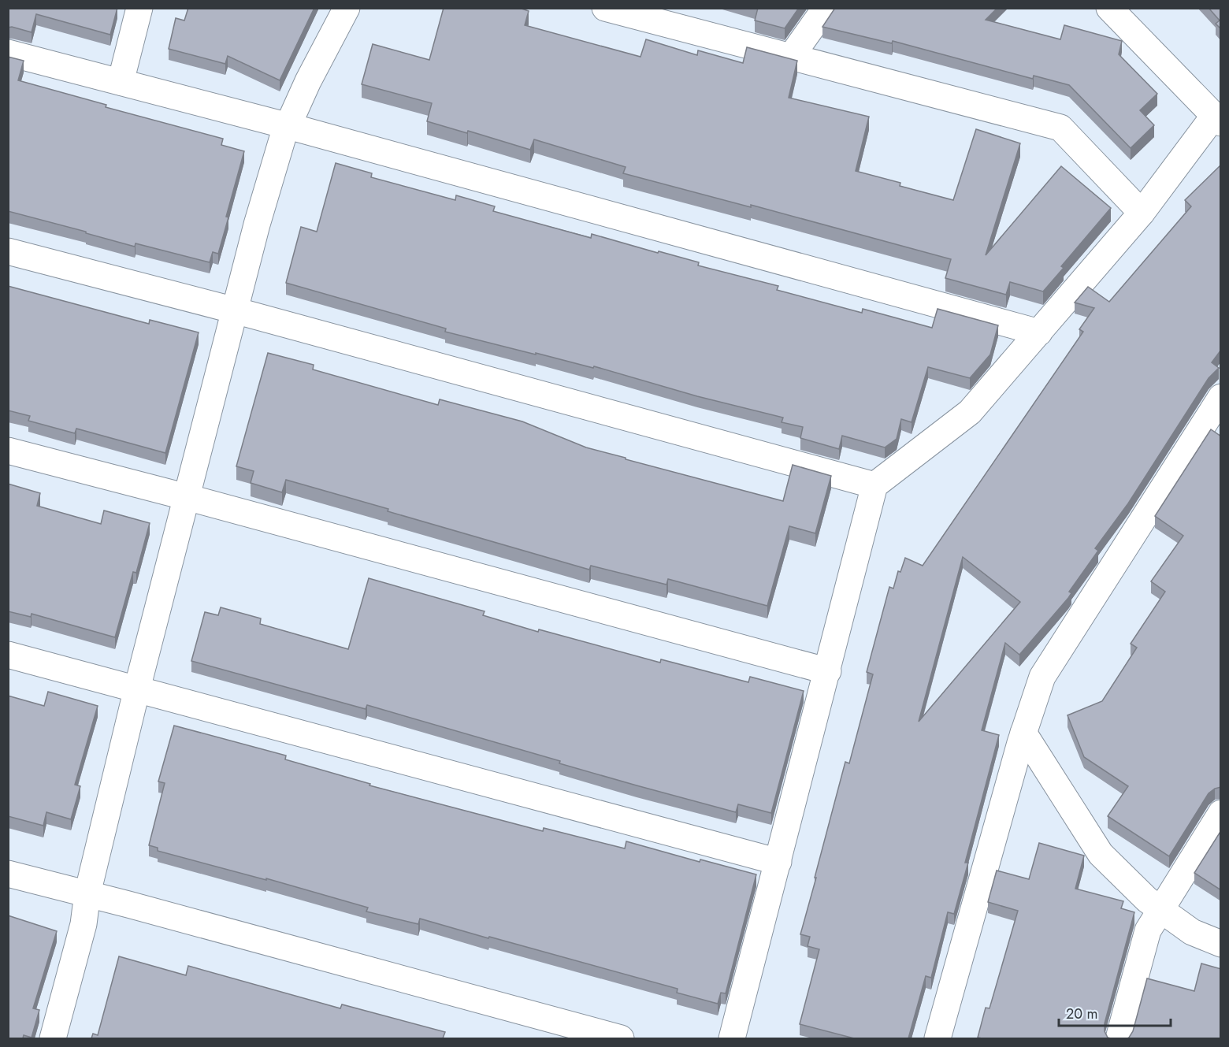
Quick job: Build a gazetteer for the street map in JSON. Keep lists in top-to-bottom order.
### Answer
{
  "scale_bar": "20 m"
}
